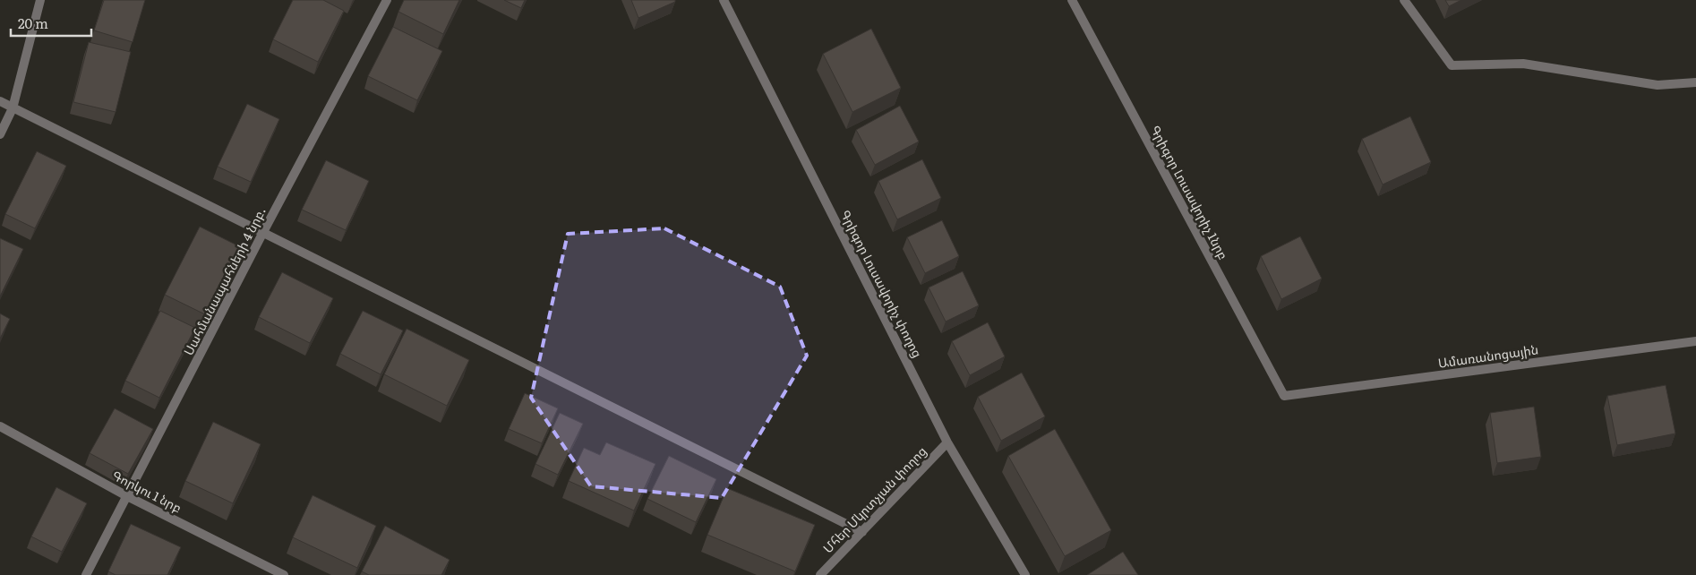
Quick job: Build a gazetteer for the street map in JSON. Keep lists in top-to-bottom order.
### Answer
{
  "streets": {
    "street": [
      "Գրիգոր Լուսավորիչ 1նրբ",
      "Սահմանապահների 4 նրբ.",
      "Գրիգոր Լուսավորիչ փողոց",
      "Ամառանոցային",
      "Գորկու 1 նրբ",
      "Մհեր Մկրտչյան փողոց"
    ]
  },
  "crossings": [
    ["Գրիգոր Լուսավորիչ 1նրբ", "Ամառանոցային"],
    ["Սահմանապահների 4 նրբ.", "Գորկու 1 նրբ"],
    ["Գրիգոր Լուսավորիչ փողոց", "Մհեր Մկրտչյան փողոց"]
  ],
  "scale_bar": "20 m"
}
